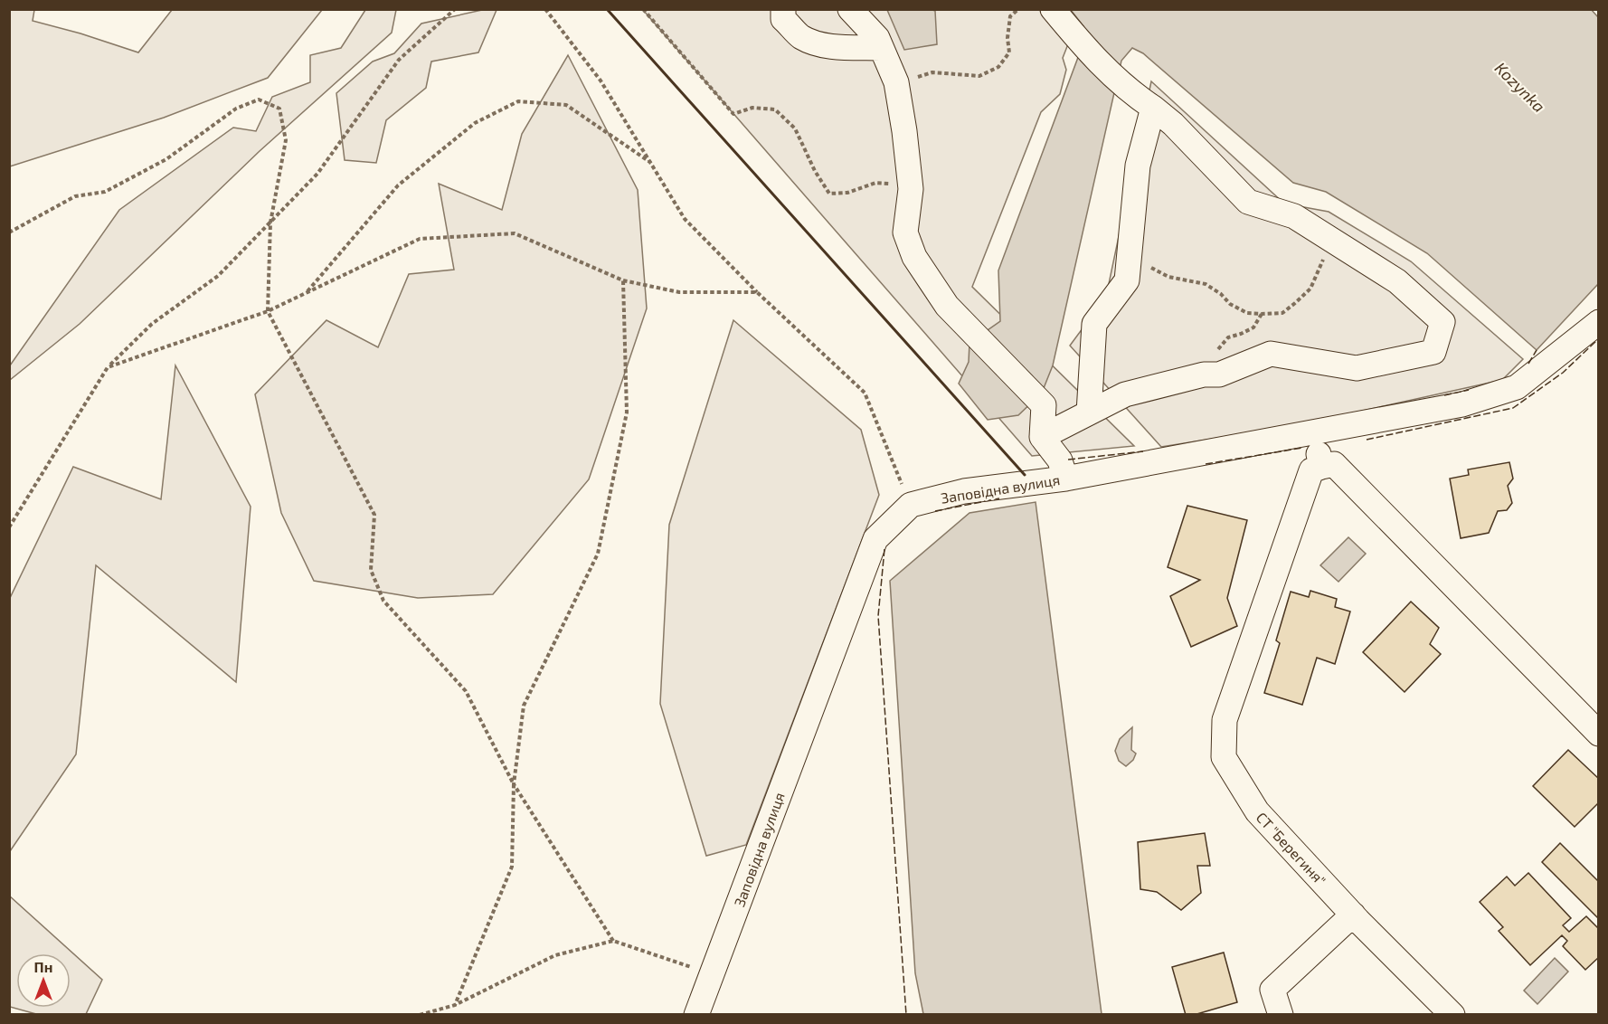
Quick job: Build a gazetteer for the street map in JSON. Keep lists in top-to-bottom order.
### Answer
{
  "streets": {
    "street": ["Заповідна вулиця", "СТ \"Берегиня\""]
  },
  "water": ["Kozynka"],
  "north": "top"
}
